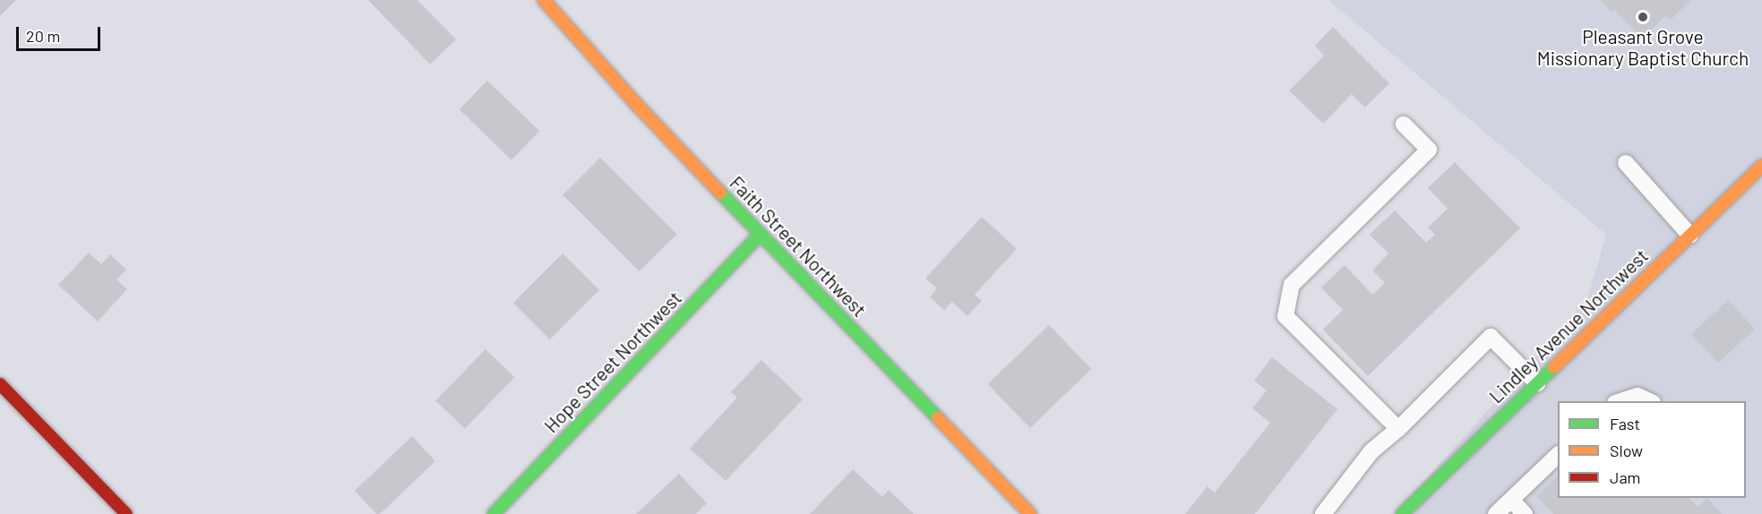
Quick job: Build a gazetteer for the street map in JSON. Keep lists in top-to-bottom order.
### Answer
{
  "streets": {
    "street": ["Faith Street Northwest", "Lindley Avenue Northwest", "Hope Street Northwest"]
  },
  "crossings": [
    ["Faith Street Northwest", "Hope Street Northwest"]
  ],
  "places": ["Pleasant Grove Missionary Baptist Church"],
  "legend": ["Fast", "Slow", "Jam"],
  "scale_bar": "20 m"
}
